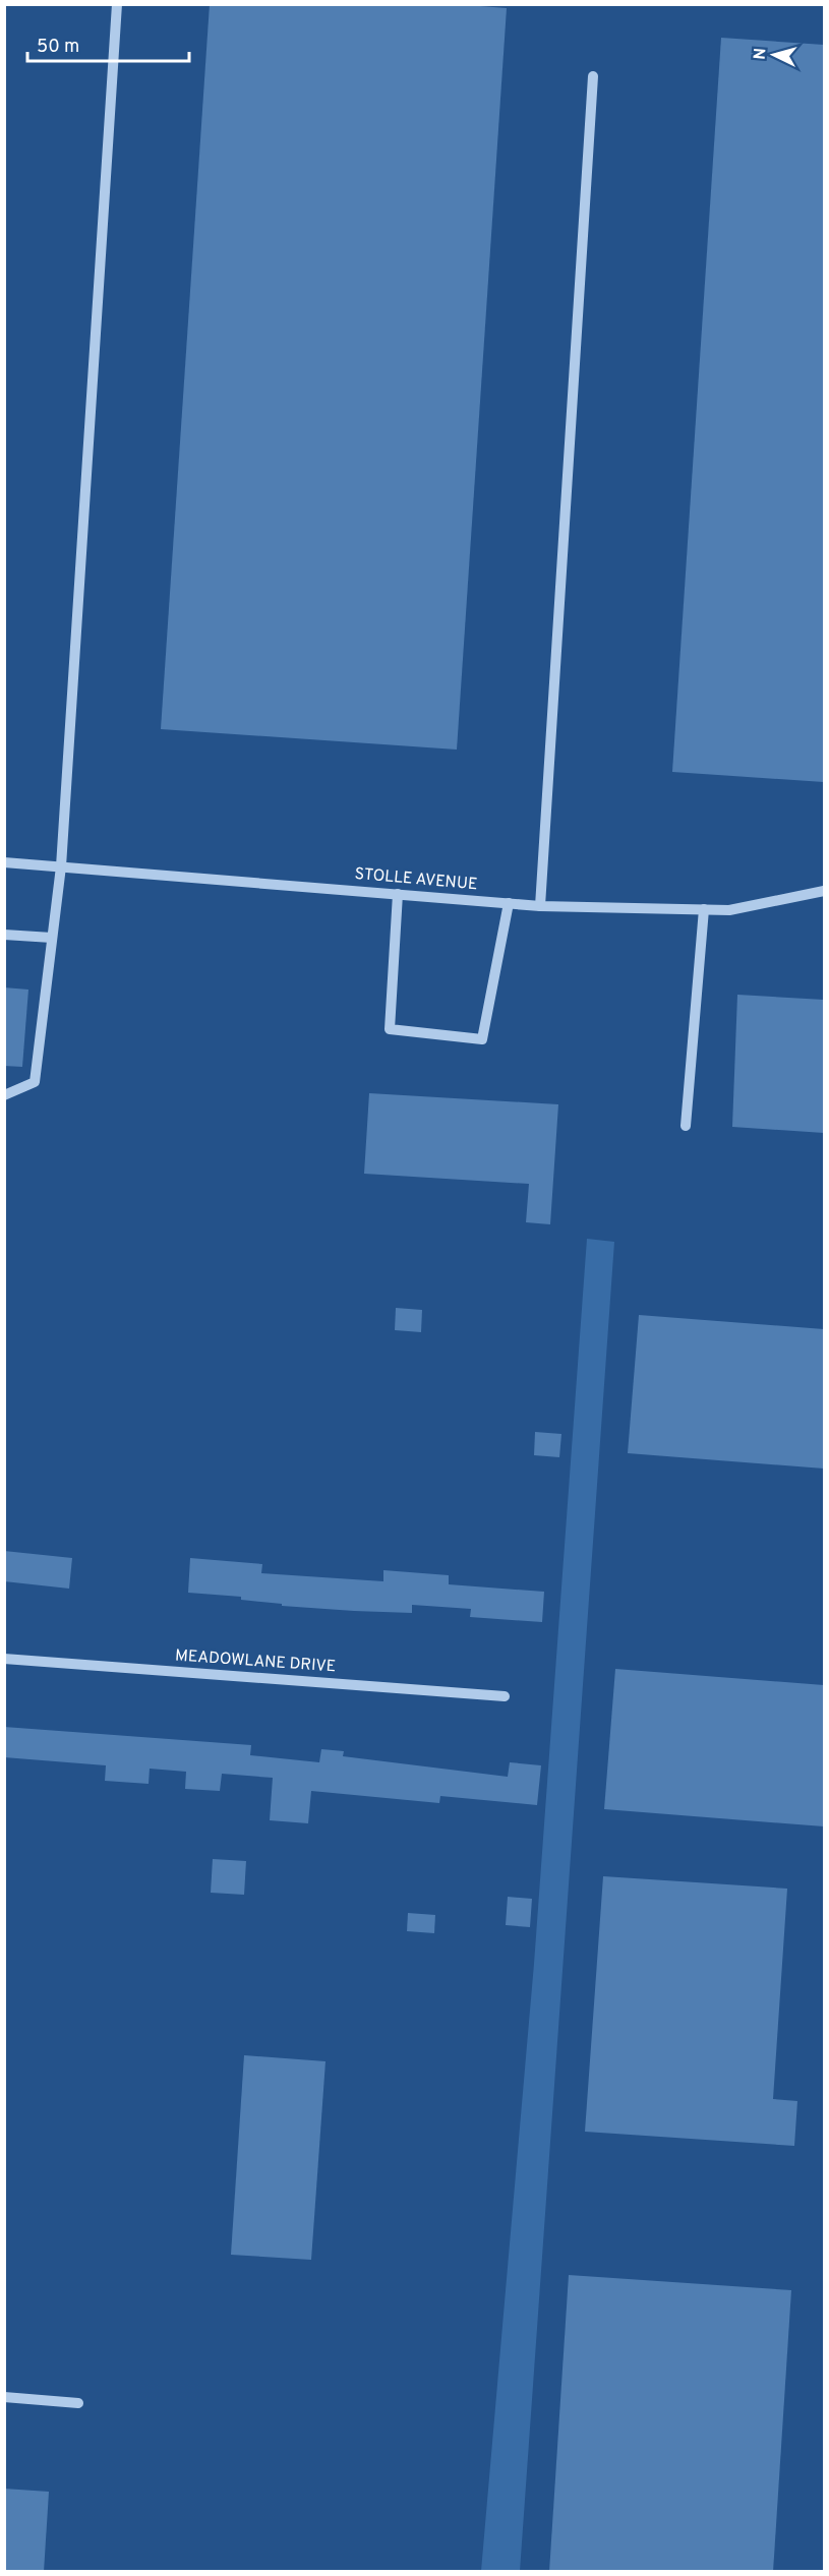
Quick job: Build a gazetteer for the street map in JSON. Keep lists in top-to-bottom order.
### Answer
{
  "streets": {
    "street": ["STOLLE AVENUE", "MEADOWLANE DRIVE"]
  },
  "scale_bar": "50 m",
  "north": "left"
}
